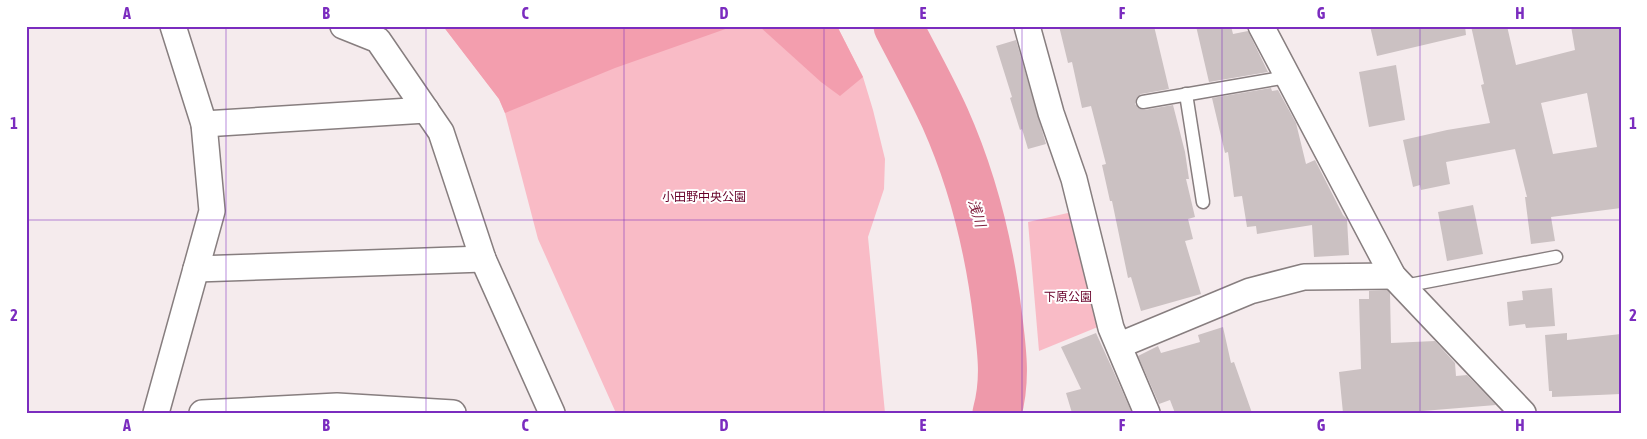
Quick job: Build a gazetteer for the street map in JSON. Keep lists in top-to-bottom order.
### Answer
{
  "water": ["浅川"],
  "parks": ["小田野中央公園", "下原公園"],
  "grid": {
    "columns": [
      "A",
      "B",
      "C",
      "D",
      "E",
      "F",
      "G",
      "H"
    ],
    "rows": ["1", "2"]
  }
}
